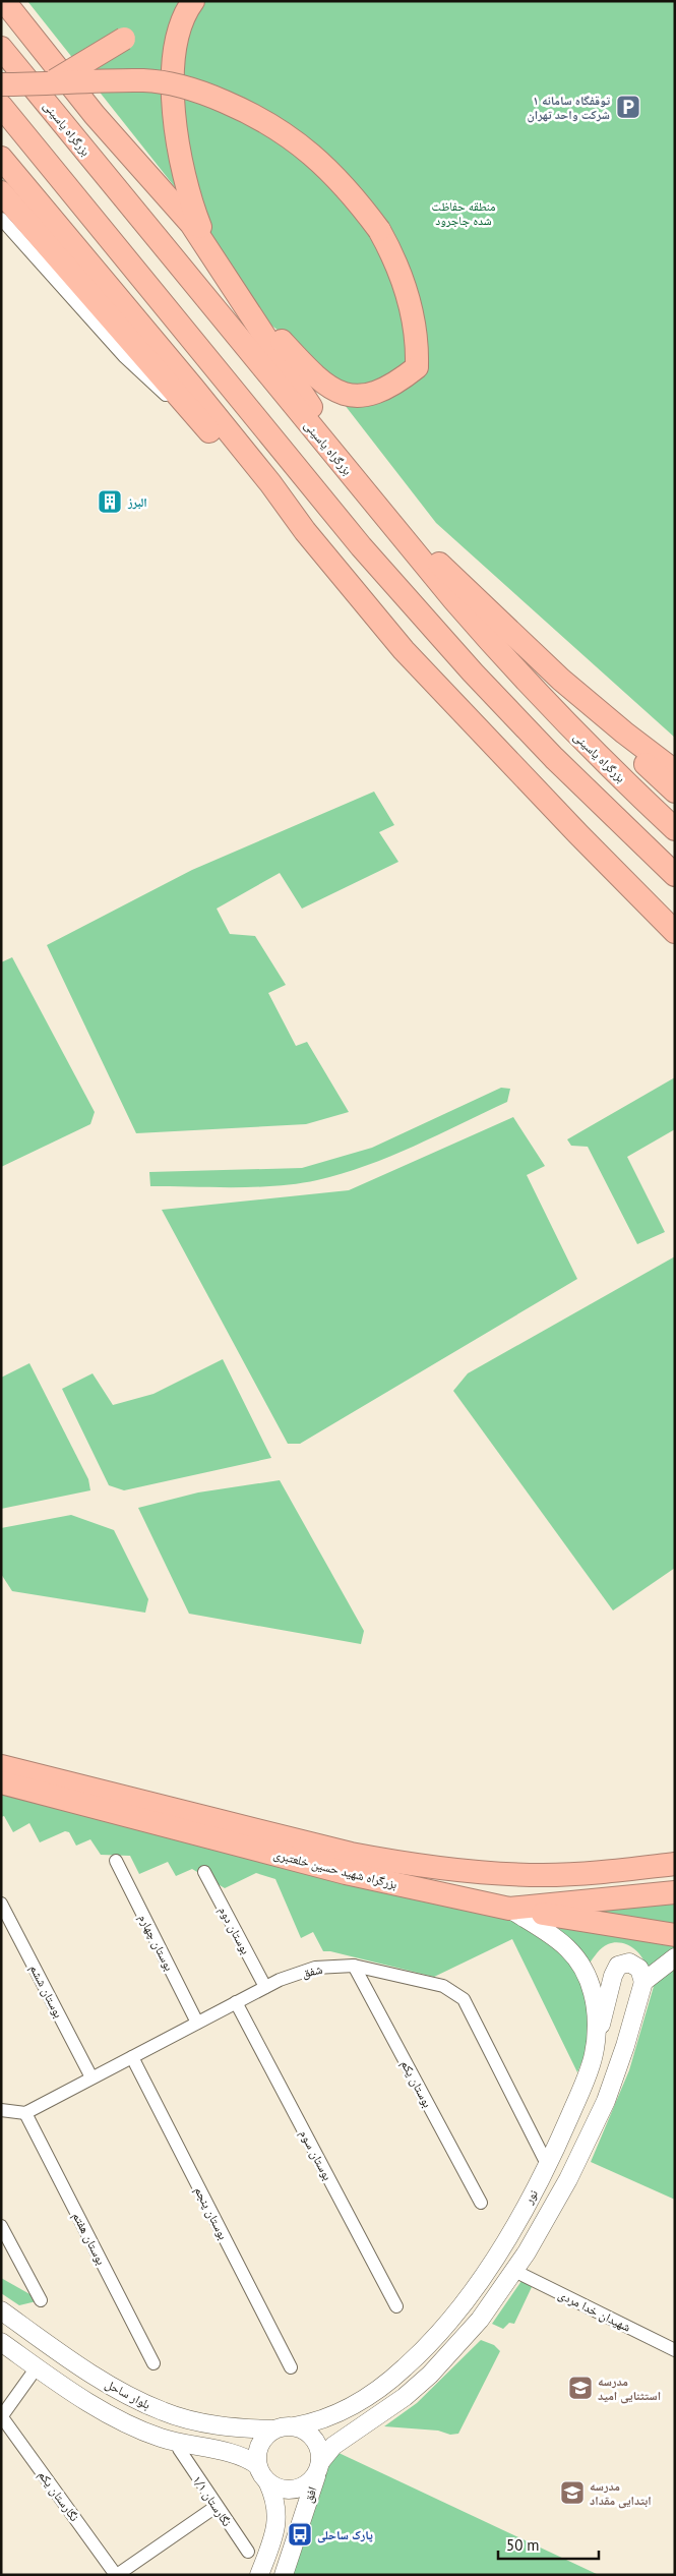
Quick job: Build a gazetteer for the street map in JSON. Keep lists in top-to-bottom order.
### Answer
{
  "streets": {
    "highway": ["بزرگراه یاسینی", "بزرگراه شهید حسین خلعتبری"],
    "main road": ["نور", "بلوار ساحل", "افق"],
    "street": [
      "بوستان دوم",
      "بوستان چهارم",
      "شفق",
      "بوستان ششم",
      "بوستان یکم",
      "بوستان سوم",
      "بوستان پنجم",
      "بوستان هفتم",
      "شهیدان خدا مردی",
      "نگارستان یکم",
      "نگارستان ۱/۱"
    ]
  },
  "crossings": [
    ["بزرگراه شهید حسین خلعتبری", "نور"],
    ["بوستان دوم", "شفق"],
    ["بوستان چهارم", "شفق"],
    ["شفق", "بوستان ششم"],
    ["شفق", "بوستان یکم"],
    ["شفق", "بوستان سوم"],
    ["شفق", "نور"],
    ["شفق", "بوستان پنجم"],
    ["شفق", "بوستان هفتم"],
    ["نور", "شهیدان خدا مردی"],
    ["نور", "بلوار ساحل"],
    ["نور", "افق"],
    ["بلوار ساحل", "افق"]
  ],
  "parks": ["منطقه حفاظت شده جاجرود"],
  "places": {
    "parking": ["توقفگاه سامانه ۱ شرکت واحد تهران"],
    "building": ["البرز"],
    "school or university": ["مدرسه استثنایی امید", "مدرسه ابتدایی مقداد"],
    "bus stop": ["پارک ساحلی"]
  },
  "scale_bar": "50 m"
}
